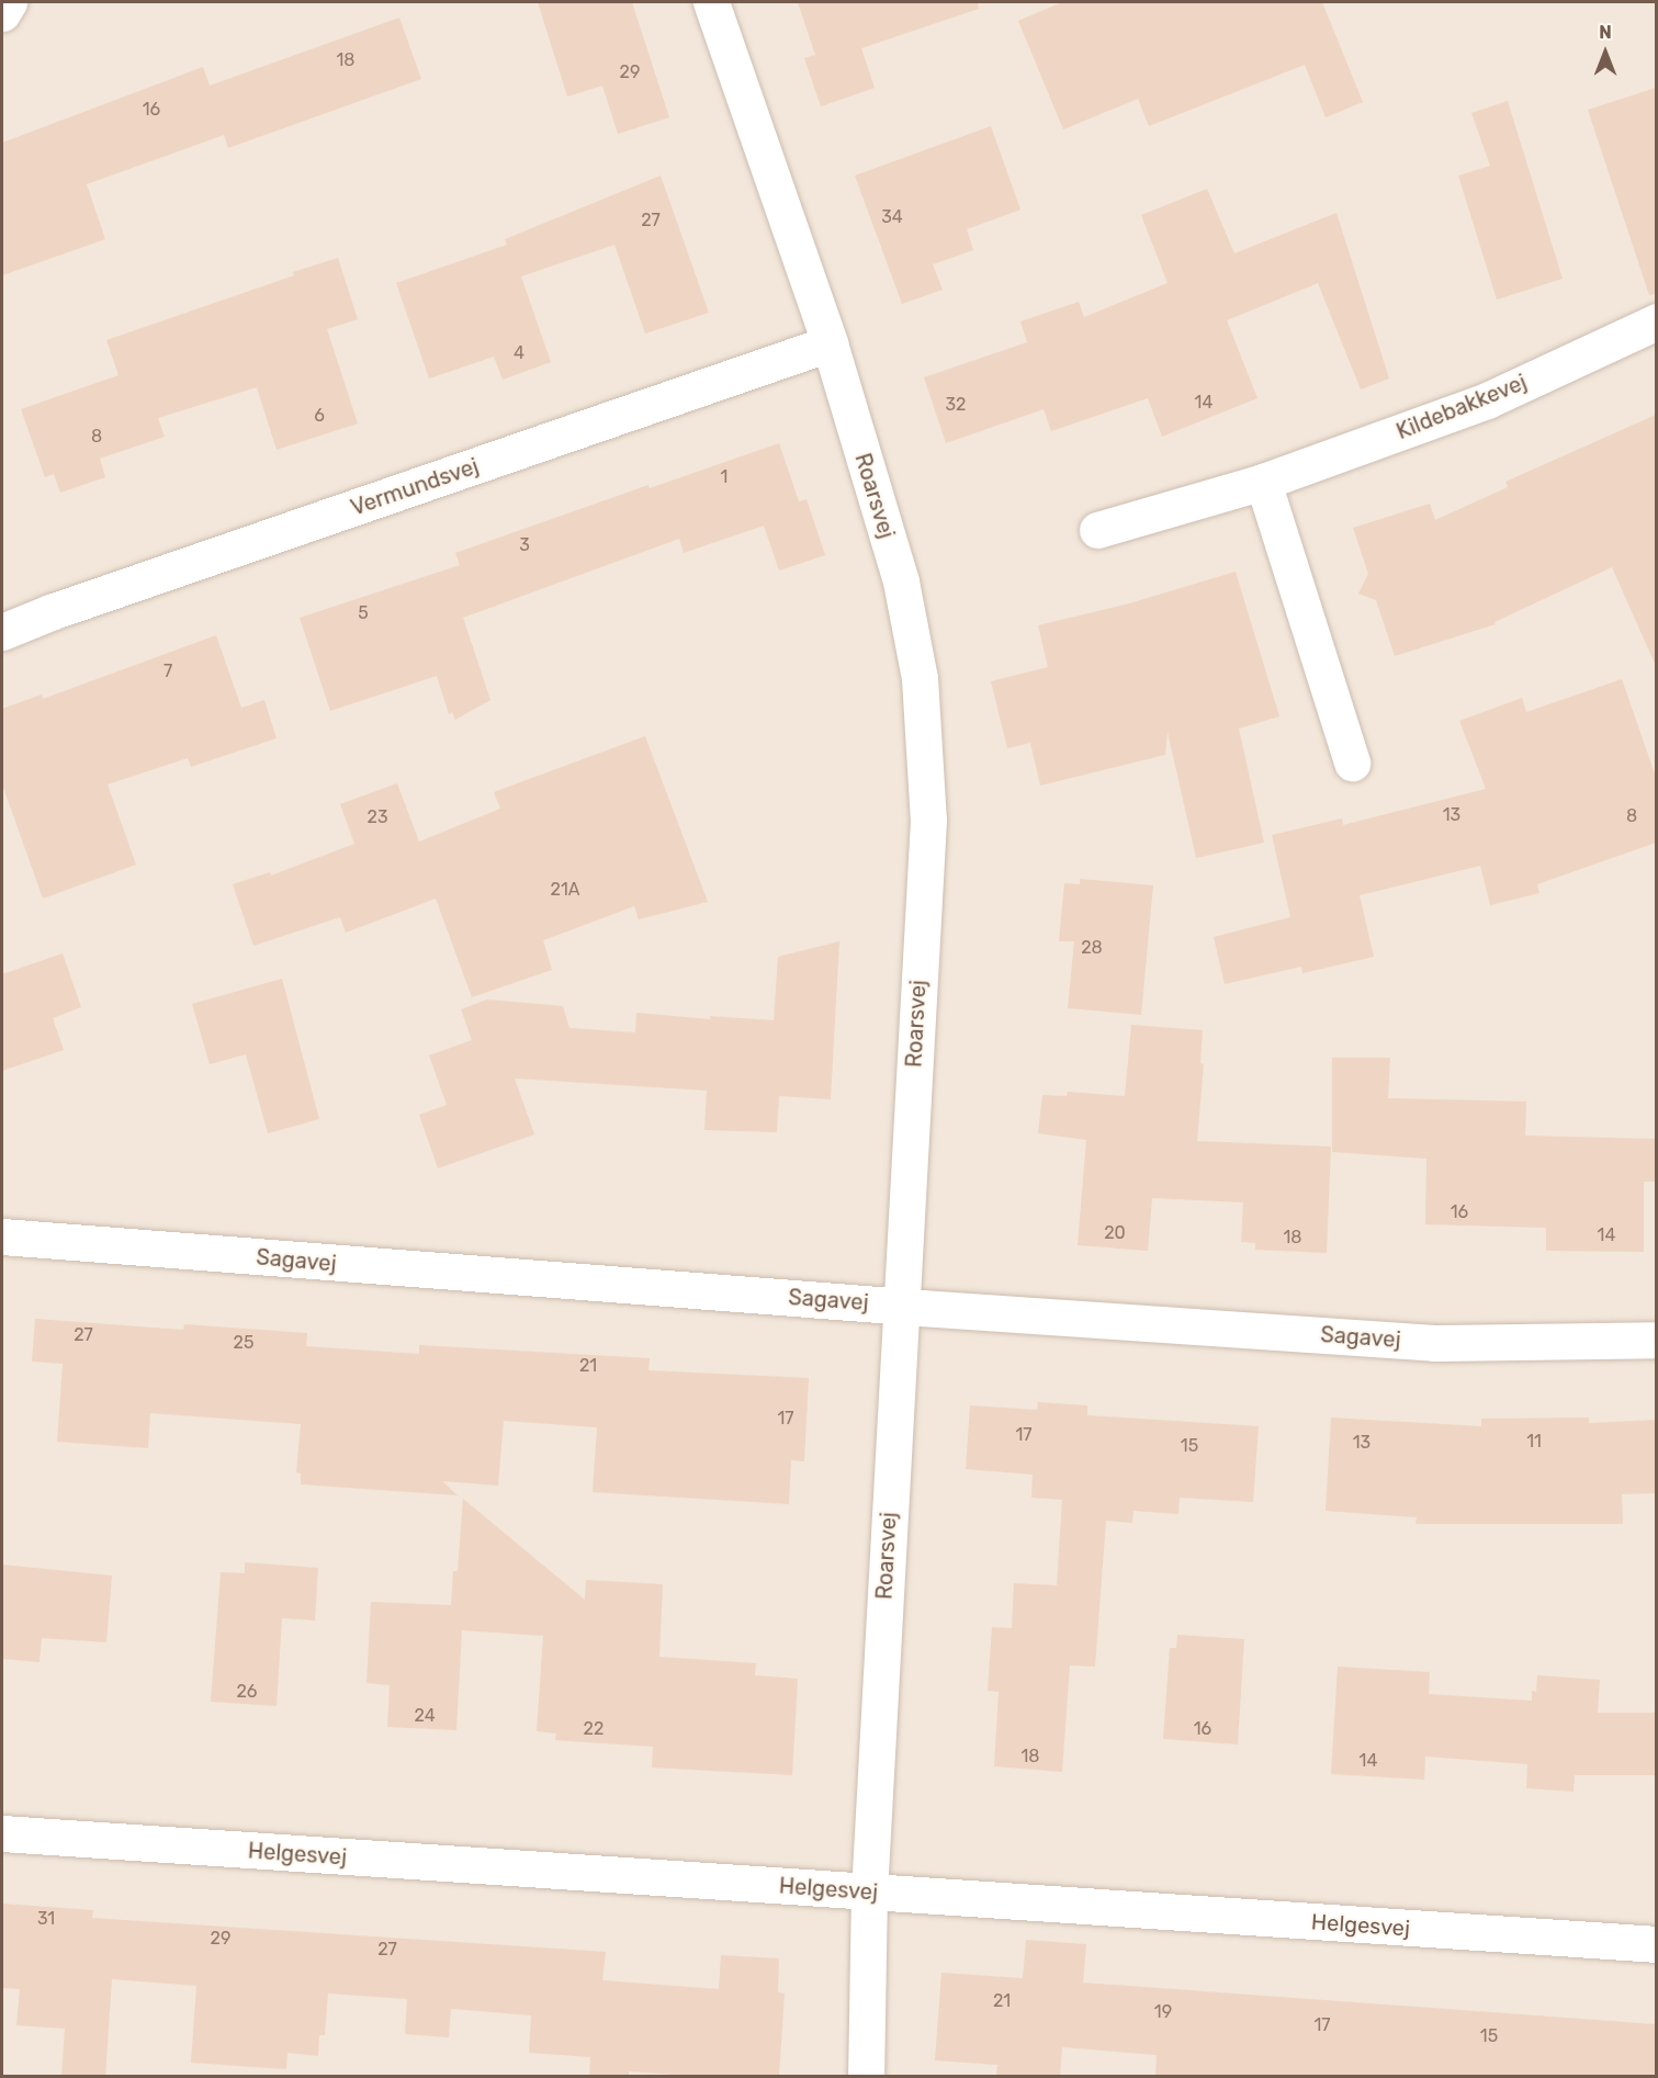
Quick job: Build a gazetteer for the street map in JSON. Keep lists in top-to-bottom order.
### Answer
{
  "streets": {
    "street": [
      "Kildebakkevej",
      "Vermundsvej",
      "Roarsvej",
      "Sagavej",
      "Helgesvej"
    ]
  },
  "crossings": [
    ["Vermundsvej", "Roarsvej"],
    ["Roarsvej", "Sagavej"],
    ["Roarsvej", "Helgesvej"]
  ],
  "house_numbers": [
    "18",
    "29",
    "16",
    "34",
    "27",
    "4",
    "14",
    "32",
    "6",
    "8",
    "1",
    "3",
    "5",
    "7",
    "13",
    "8",
    "23",
    "21A",
    "28",
    "16",
    "20",
    "14",
    "18",
    "27",
    "25",
    "21",
    "17",
    "17",
    "11",
    "13",
    "15",
    "26",
    "24",
    "22",
    "16",
    "18",
    "14",
    "31",
    "29",
    "27",
    "21",
    "19",
    "17",
    "15"
  ],
  "north": "top"
}
